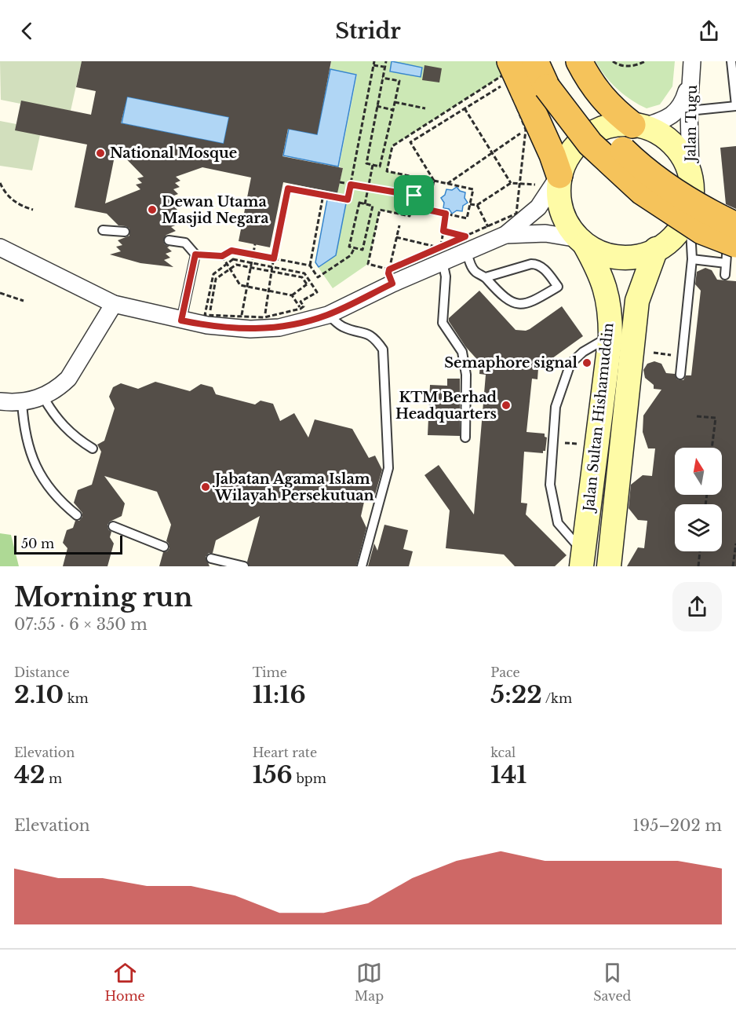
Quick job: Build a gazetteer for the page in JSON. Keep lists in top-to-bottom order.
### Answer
{
  "streets": {
    "main road": ["Jalan Sultan Hishamuddin"],
    "street": ["Jalan Tugu"]
  },
  "places": [
    "National Mosque",
    "Dewan Utama Masjid Negara",
    "Semaphore signal",
    "KTM Berhad Headquarters",
    "Jabatan Agama Islam Wilayah Persekutuan"
  ],
  "scale_bar": "50 m",
  "north": "top",
  "page": {
    "header": "Stridr",
    "scale": "50 m",
    "heading": ["Morning run", "07:55 · 6 × 350 m"],
    "stats": [
      ["Distance", "2.10 km"],
      ["Time", "11:16"],
      ["Pace", "5:22 /km"],
      ["Elevation", "42 m"],
      ["Heart rate", "156 bpm"],
      ["kcal", "141"]
    ],
    "chart": ["Elevation", "195–202 m"],
    "tabs": ["Home", "Map", "Saved"]
  }
}
